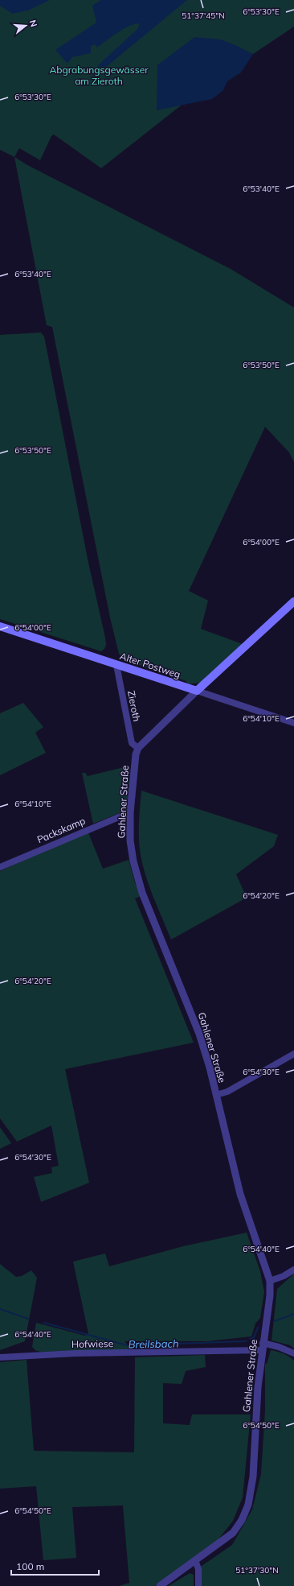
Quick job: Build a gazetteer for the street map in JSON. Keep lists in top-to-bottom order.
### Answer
{
  "streets": {
    "main road": ["Alter Postweg"],
    "street": [
      "Zieroth",
      "Gahlener Straße",
      "Packskamp",
      "Hofwiese"
    ]
  },
  "crossings": [
    ["Alter Postweg", "Zieroth"],
    ["Zieroth", "Gahlener Straße"],
    ["Gahlener Straße", "Packskamp"],
    ["Gahlener Straße", "Hofwiese"]
  ],
  "water": ["Breilsbach"],
  "parks": ["Abgrabungsgewässer am Zieroth"],
  "scale_bar": "100 m",
  "north": "right",
  "coordinates": [
    "6°53'30\"E",
    "51°37'45\"N",
    "6°53'40\"E",
    "6°53'50\"E",
    "6°54'00\"E",
    "6°54'10\"E",
    "6°54'20\"E",
    "6°54'30\"E",
    "6°54'40\"E",
    "6°54'50\"E",
    "51°37'30\"N"
  ]
}
